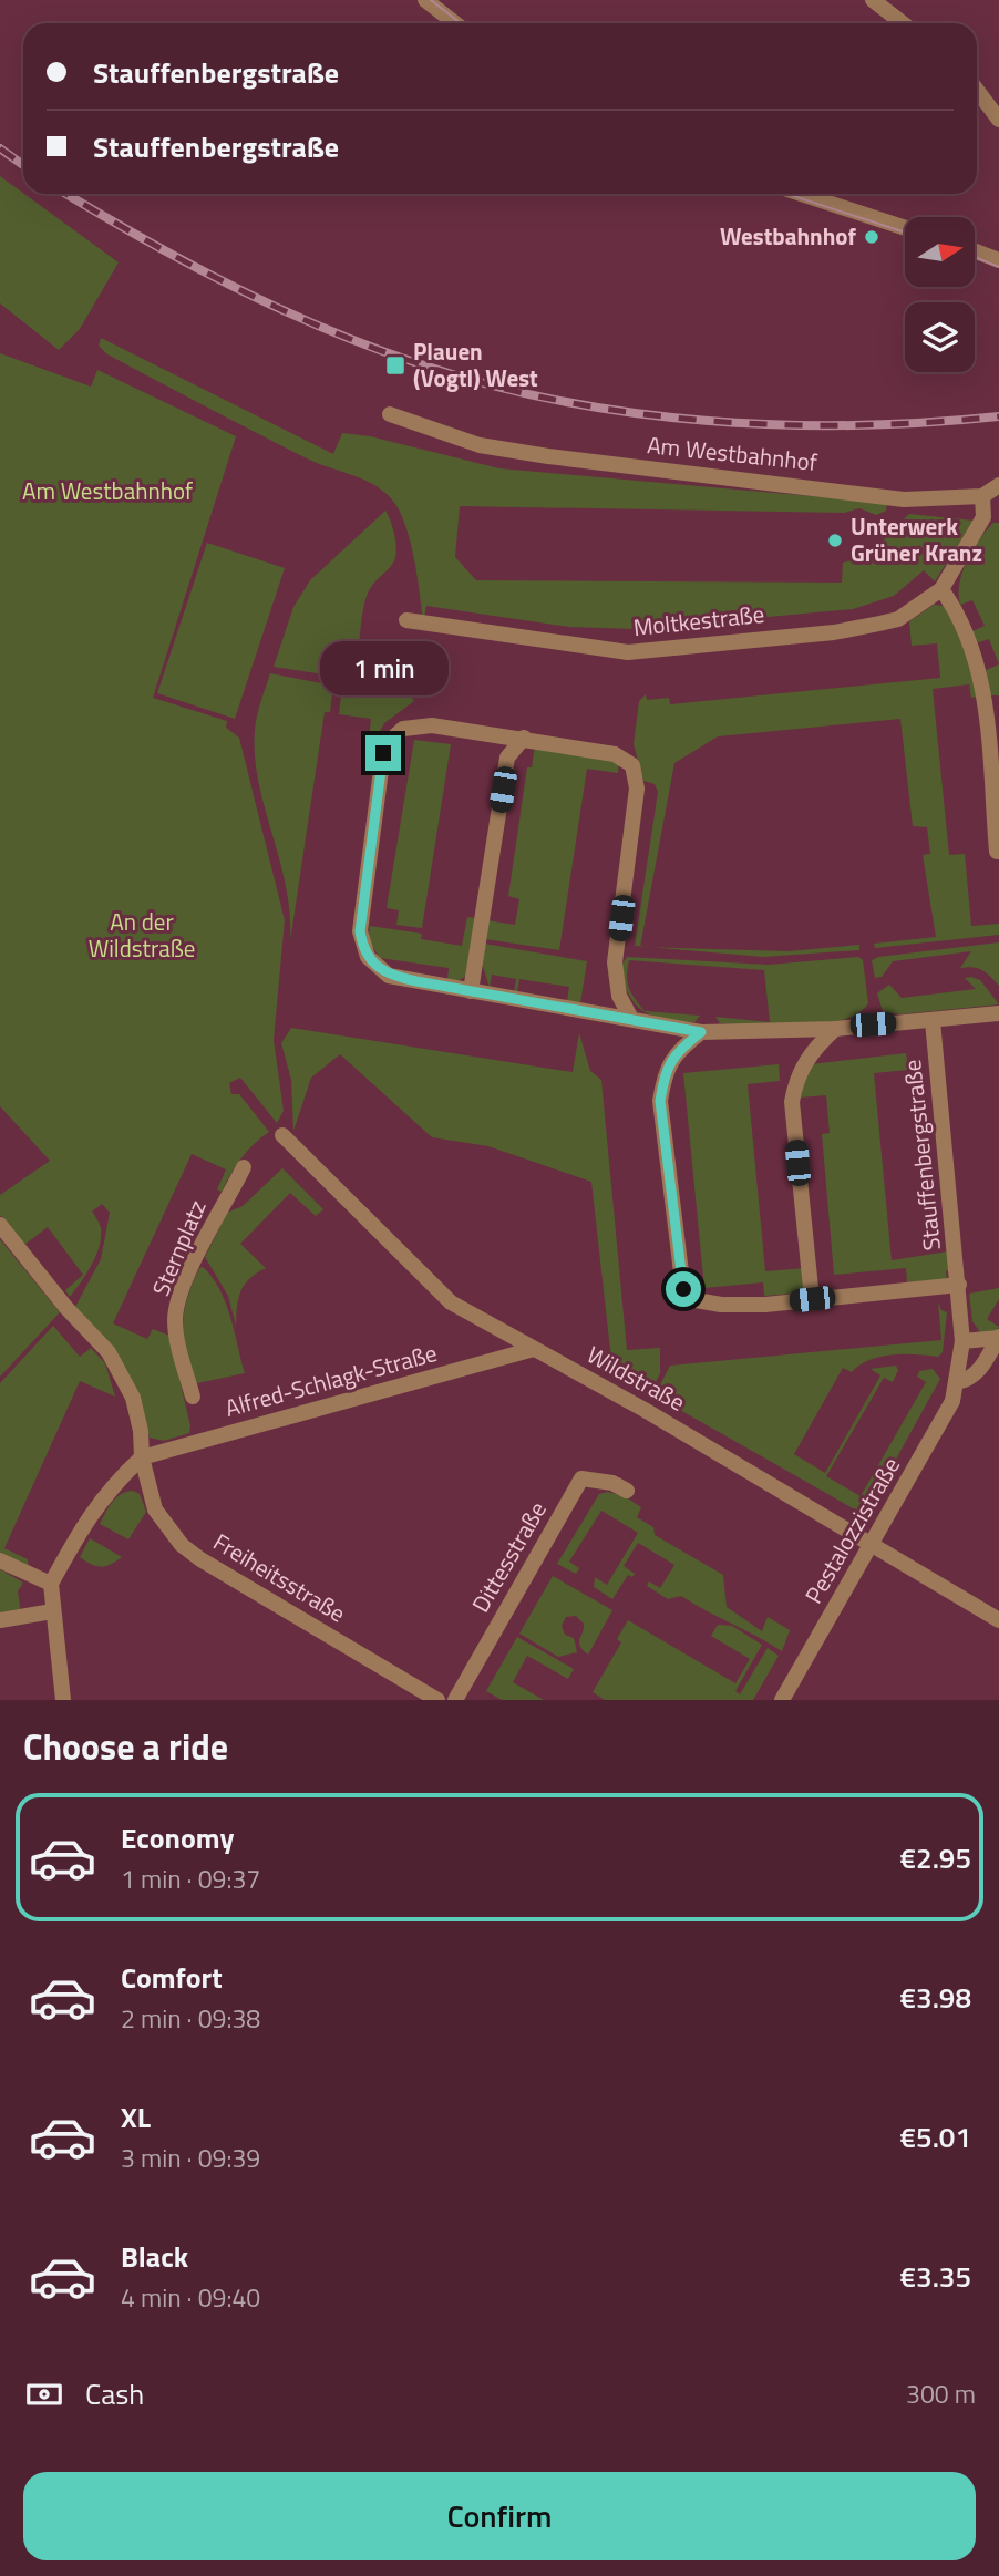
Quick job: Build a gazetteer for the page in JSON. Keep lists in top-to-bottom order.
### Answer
{
  "streets": {
    "street": [
      "Am Westbahnhof",
      "Moltkestraße",
      "Stauffenbergstraße",
      "Sternplatz",
      "Wildstraße",
      "Alfred-Schlagk-Straße",
      "Pestalozzistraße",
      "Dittesstraße",
      "Freiheitsstraße"
    ]
  },
  "crossings": [
    ["Am Westbahnhof", "Moltkestraße"],
    ["Stauffenbergstraße", "Pestalozzistraße"],
    ["Wildstraße", "Alfred-Schlagk-Straße"],
    ["Wildstraße", "Pestalozzistraße"],
    ["Alfred-Schlagk-Straße", "Freiheitsstraße"]
  ],
  "parks": ["Am Westbahnhof", "An der Wildstraße"],
  "places": {
    "other": ["Westbahnhof", "Unterwerk Grüner Kranz"],
    "transit": ["Plauen (Vogtl) West"]
  },
  "north": "right",
  "page": {
    "banner": ["Stauffenbergstraße", "Stauffenbergstraße"],
    "bubble": "1 min",
    "heading": "Choose a ride",
    "list": [
      {
        "name": "Economy",
        "note": "1 min · 09:37",
        "value": "€2.95"
      },
      {
        "name": "Comfort",
        "note": "2 min · 09:38",
        "value": "€3.98"
      },
      {
        "name": "XL",
        "note": "3 min · 09:39",
        "value": "€5.01"
      },
      {
        "name": "Black",
        "note": "4 min · 09:40",
        "value": "€3.35"
      }
    ],
    "pay": ["Cash", "300 m"],
    "buttons": "Confirm"
  }
}
